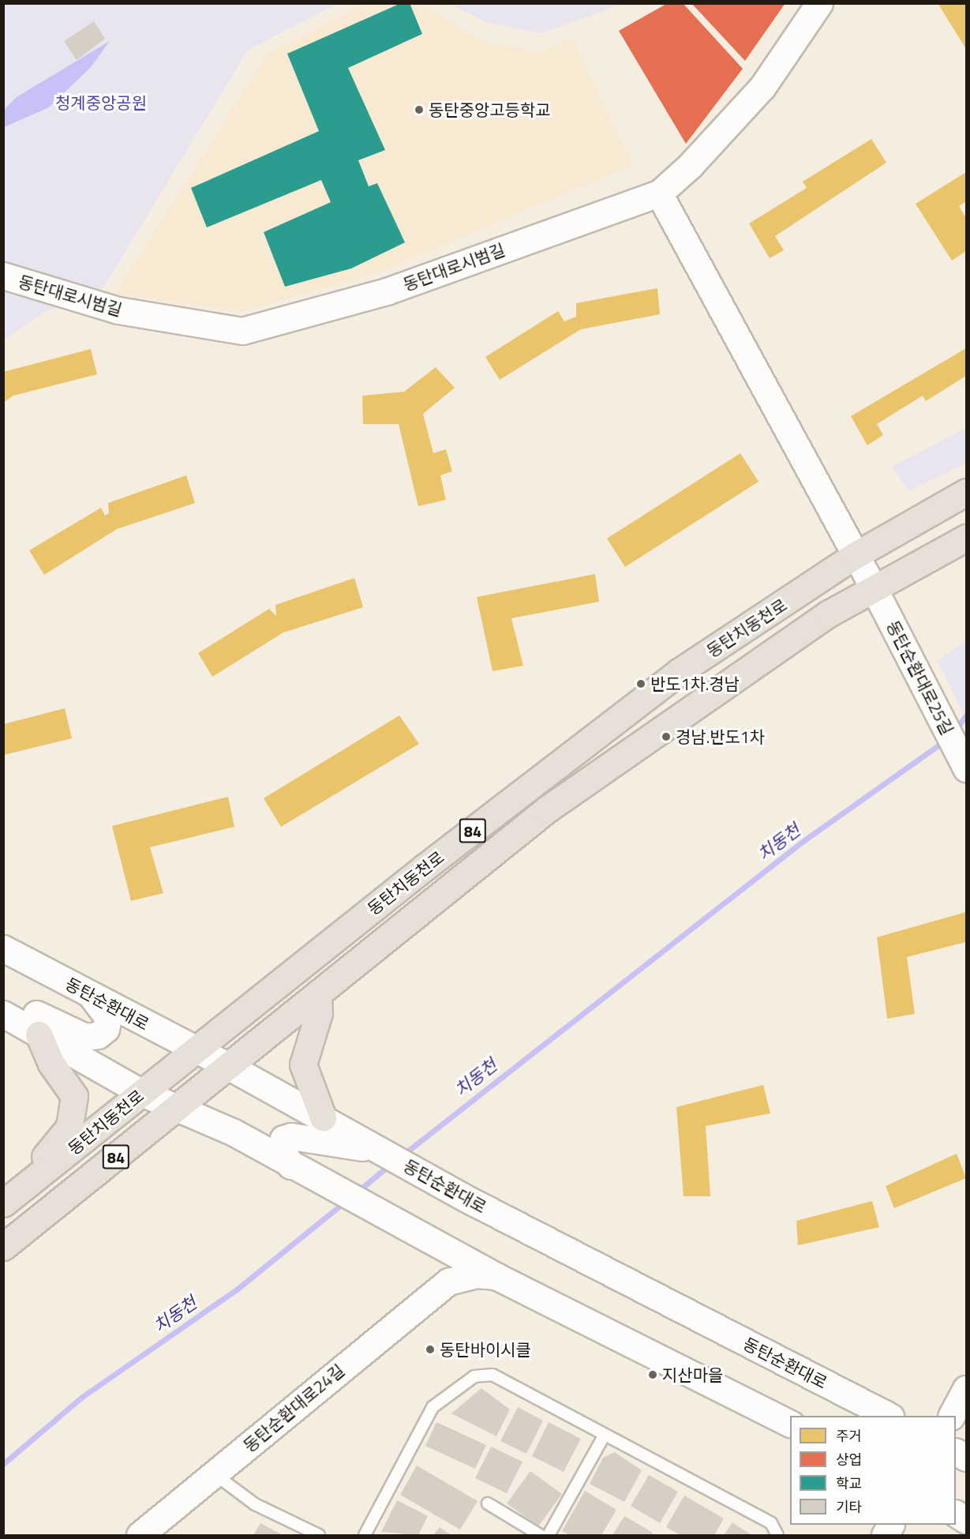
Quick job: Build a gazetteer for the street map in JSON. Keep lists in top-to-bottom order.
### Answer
{
  "streets": {
    "main road": ["동탄치동천로", "84"],
    "street": [
      "동탄대로시범길",
      "동탄순환대로25길",
      "동탄순환대로",
      "동탄순환대로24길"
    ]
  },
  "crossings": [
    ["동탄대로시범길", "동탄순환대로25길"],
    ["동탄치동천로", "동탄순환대로25길"],
    ["동탄치동천로", "동탄순환대로"]
  ],
  "water": ["치동천"],
  "parks": ["청계중앙공원"],
  "places": [
    "동탄중앙고등학교",
    "반도1차.경남",
    "경남.반도1차",
    "동탄바이시클",
    "지산마을"
  ],
  "legend": [
    "주거",
    "상업",
    "학교",
    "기타"
  ]
}
